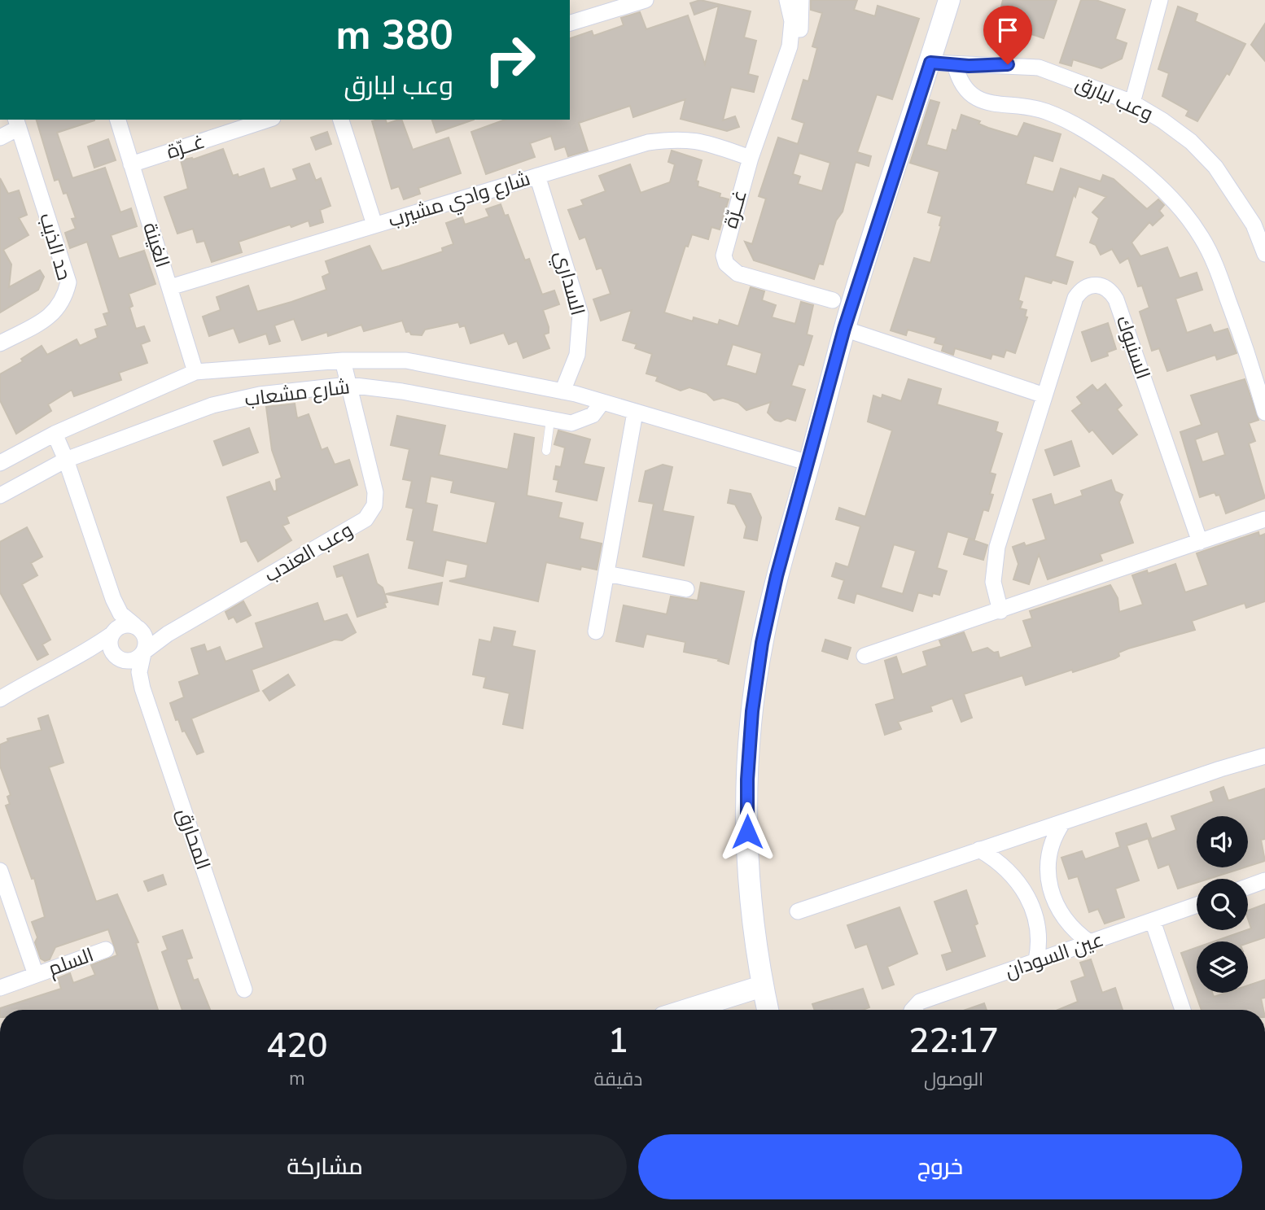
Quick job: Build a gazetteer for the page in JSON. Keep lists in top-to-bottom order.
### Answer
{
  "streets": {
    "street": [
      "وعب لبارق",
      "غــرّة",
      "شارع وادي مشيرب",
      "الغينة",
      "حد الذيب",
      "السداري",
      "السنبوك",
      "شارع مشعاب",
      "وعب العندب",
      "المحارق",
      "عين السودان",
      "السلم"
    ]
  },
  "crossings": [
    ["غــرّة", "شارع وادي مشيرب"],
    ["غــرّة", "الغينة"],
    ["شارع وادي مشيرب", "الغينة"],
    ["شارع وادي مشيرب", "السداري"],
    ["الغينة", "شارع مشعاب"],
    ["السداري", "شارع مشعاب"],
    ["شارع مشعاب", "وعب العندب"],
    ["وعب العندب", "المحارق"]
  ],
  "page": {
    "turn": ["380 m", "وعب لبارق"],
    "eta": [
      "22:17",
      "الوصول",
      "1",
      "دقيقة",
      "420",
      "m"
    ],
    "buttons": ["خروج", "مشاركة"]
  }
}
